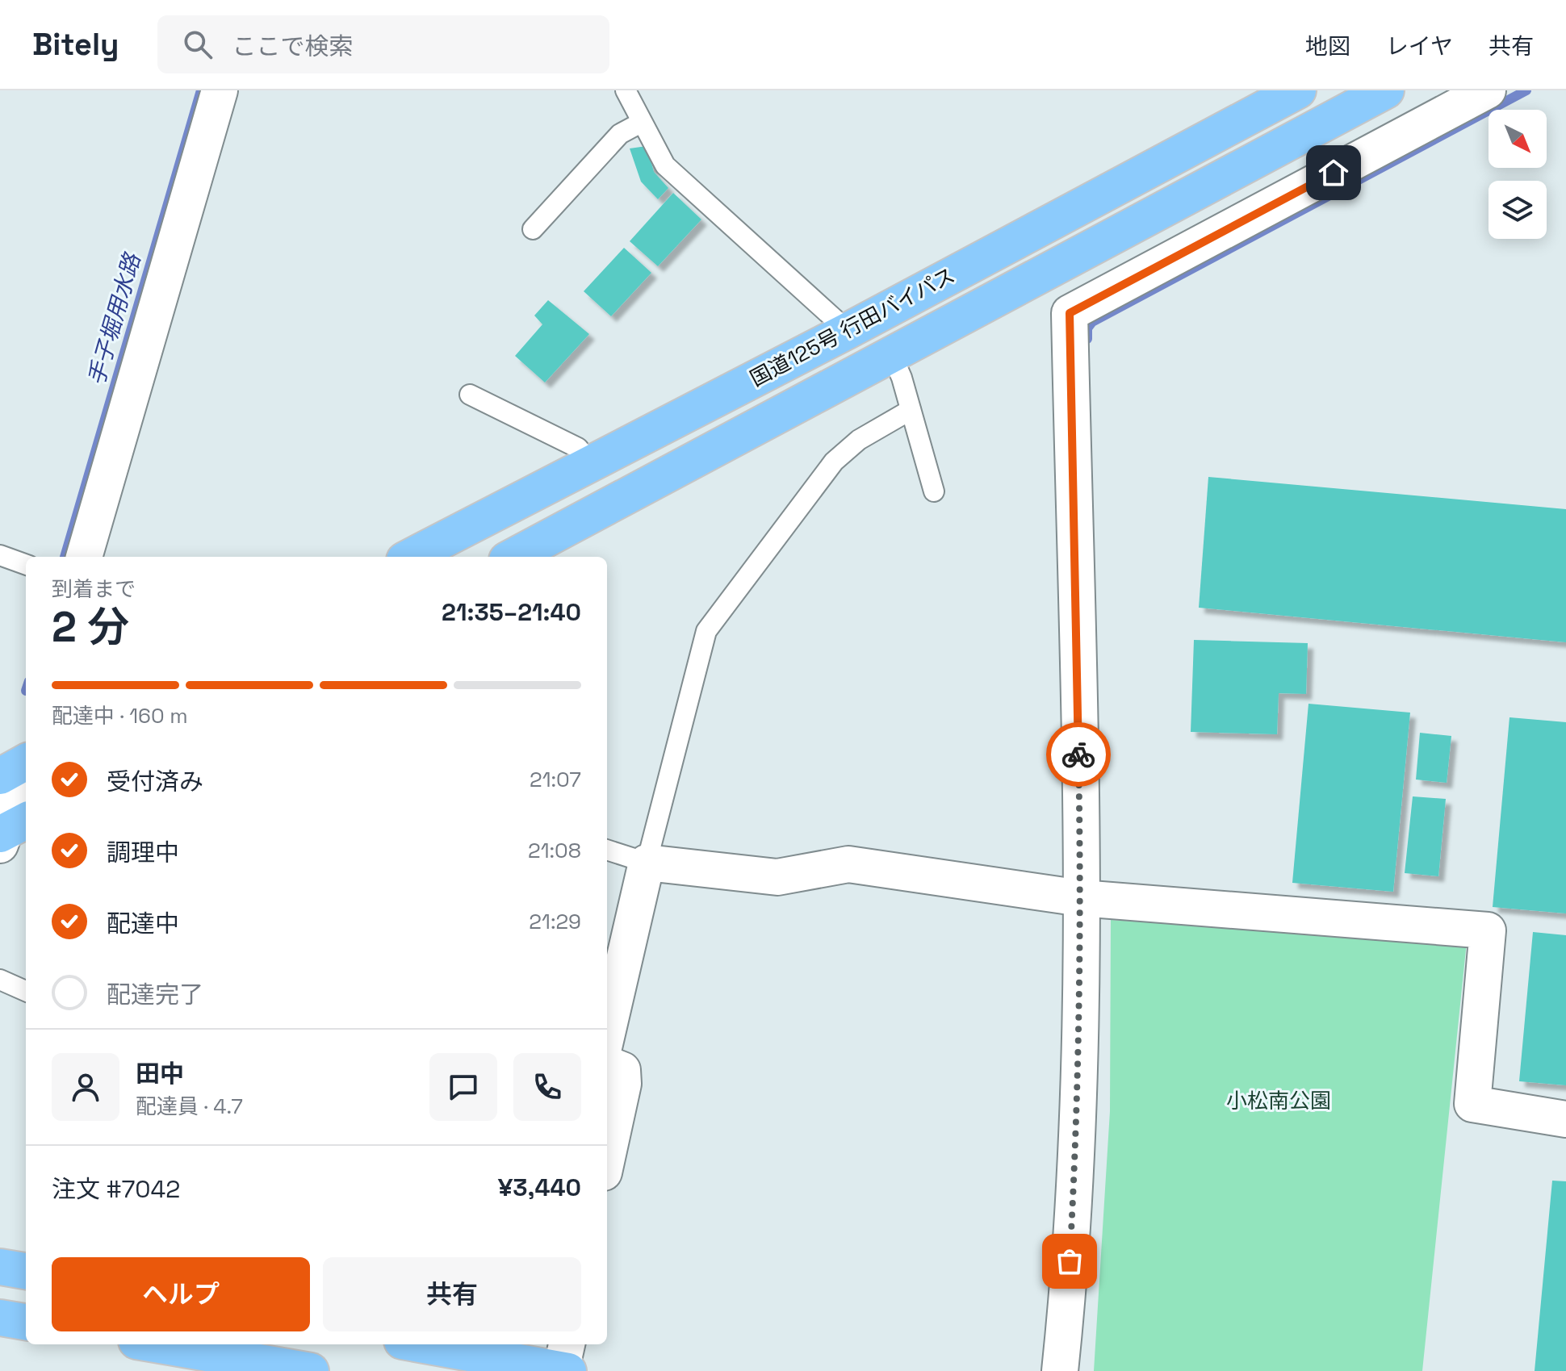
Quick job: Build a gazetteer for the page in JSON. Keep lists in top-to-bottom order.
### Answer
{
  "streets": {
    "highway": ["国道125号 行田バイパス"]
  },
  "water": ["手子堀用水路"],
  "parks": ["小松南公園"],
  "north": "bottom right",
  "page": {
    "header": "Bitely",
    "search": "ここで検索",
    "nav": ["地図", "レイヤ", "共有"],
    "heading": ["2 分", "到着まで", "21:35–21:40"],
    "panel": [
      "田中",
      "配達員 · 4.7",
      "注文 #7042",
      "¥3,440"
    ],
    "bar": "配達中 · 160 m",
    "list": [
      ["受付済み", "21:07"],
      ["調理中", "21:08"],
      ["配達中", "21:29"],
      "配達完了"
    ],
    "buttons": ["ヘルプ", "共有"]
  }
}
